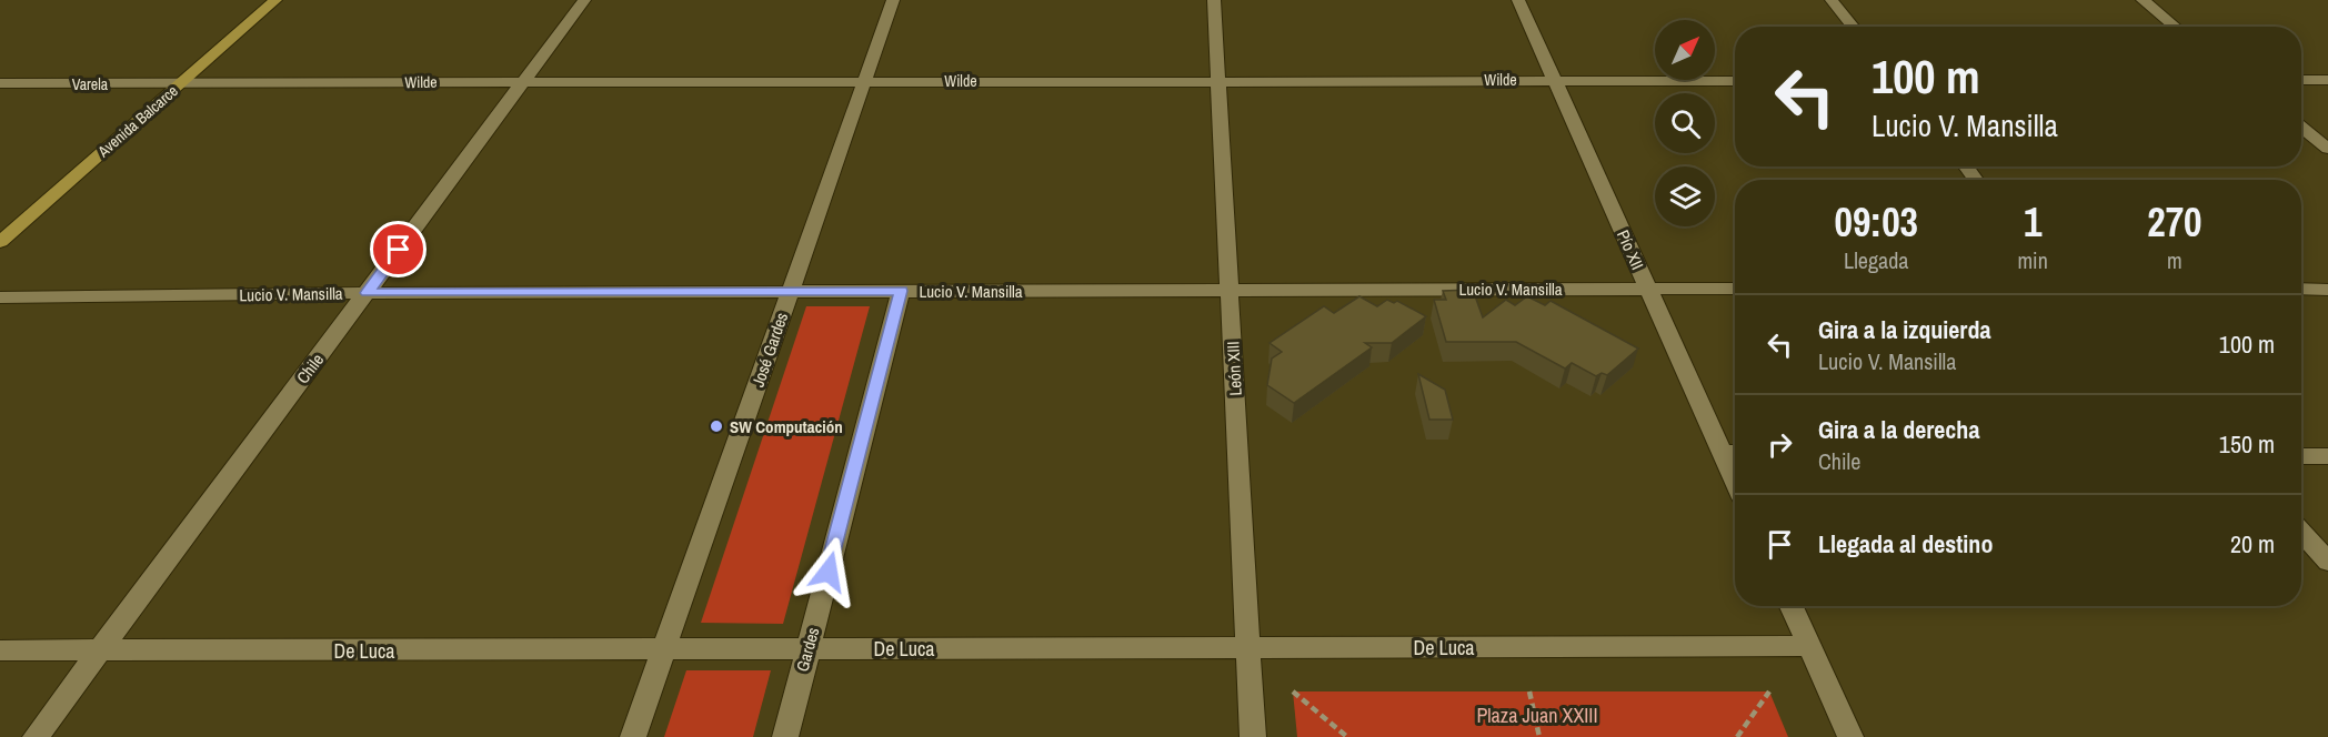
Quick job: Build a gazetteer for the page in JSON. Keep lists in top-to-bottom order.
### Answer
{
  "streets": {
    "main road": ["Avenida Balcarce"],
    "street": [
      "Wilde",
      "Varela",
      "Pío XII",
      "Lucio V. Mansilla",
      "José Gardes",
      "Chile",
      "León XIII",
      "De Luca",
      "Gardes"
    ]
  },
  "crossings": [
    ["Wilde", "Varela"],
    ["Wilde", "Avenida Balcarce"],
    ["Wilde", "Pío XII"],
    ["Wilde", "José Gardes"],
    ["Wilde", "Chile"],
    ["Wilde", "León XIII"],
    ["Varela", "Avenida Balcarce"],
    ["Pío XII", "Lucio V. Mansilla"],
    ["Lucio V. Mansilla", "José Gardes"],
    ["Lucio V. Mansilla", "Chile"],
    ["Lucio V. Mansilla", "León XIII"],
    ["Lucio V. Mansilla", "Gardes"],
    ["José Gardes", "De Luca"],
    ["Chile", "De Luca"],
    ["León XIII", "De Luca"],
    ["De Luca", "Gardes"]
  ],
  "parks": ["Plaza Juan XXIII"],
  "places": ["SW Computación"],
  "north": "top right",
  "page": {
    "turn": ["100 m", "Lucio V. Mansilla"],
    "eta": [
      "09:03",
      "Llegada",
      "1",
      "min",
      "270",
      "m"
    ],
    "list": [
      {
        "name": "Gira a la izquierda",
        "note": "Lucio V. Mansilla",
        "value": "100 m"
      },
      {
        "name": "Gira a la derecha",
        "note": "Chile",
        "value": "150 m"
      },
      {
        "name": "Llegada al destino",
        "value": "20 m"
      }
    ]
  }
}
